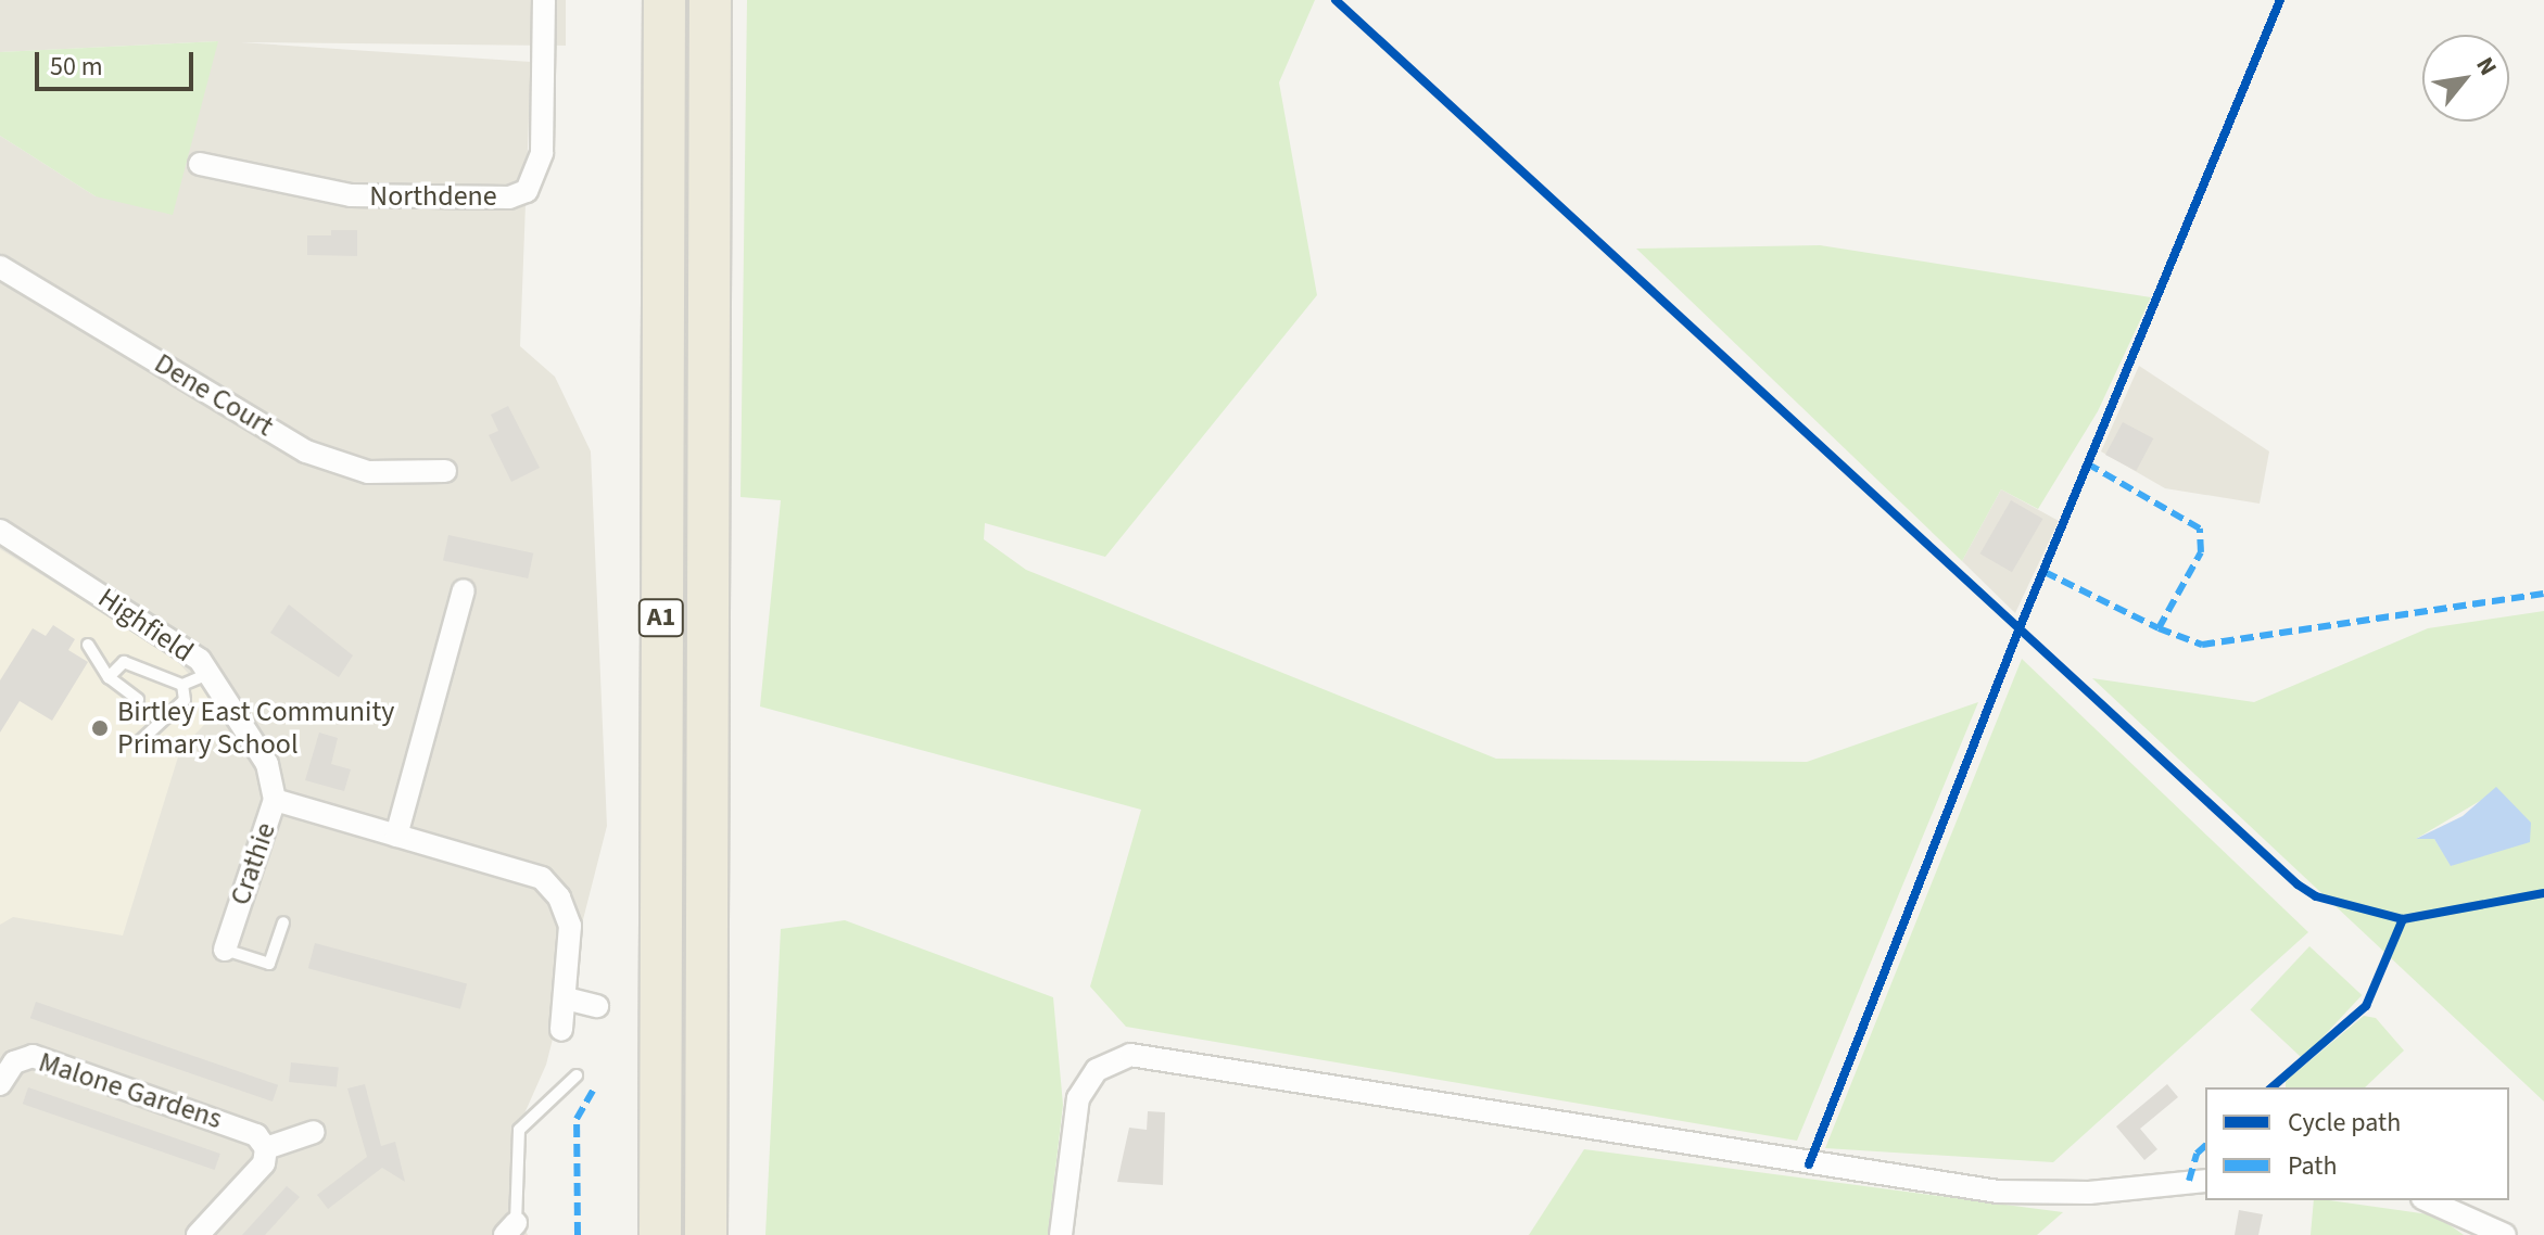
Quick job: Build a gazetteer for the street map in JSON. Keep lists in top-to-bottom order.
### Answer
{
  "streets": {
    "highway": ["A1"],
    "street": [
      "Northdene",
      "Dene Court",
      "Highfield",
      "Crathie",
      "Malone Gardens"
    ]
  },
  "crossings": [
    ["Highfield", "Crathie"]
  ],
  "places": ["Birtley East Community Primary School"],
  "legend": ["Cycle path", "Path"],
  "scale_bar": "50 m",
  "north": "top right"
}
